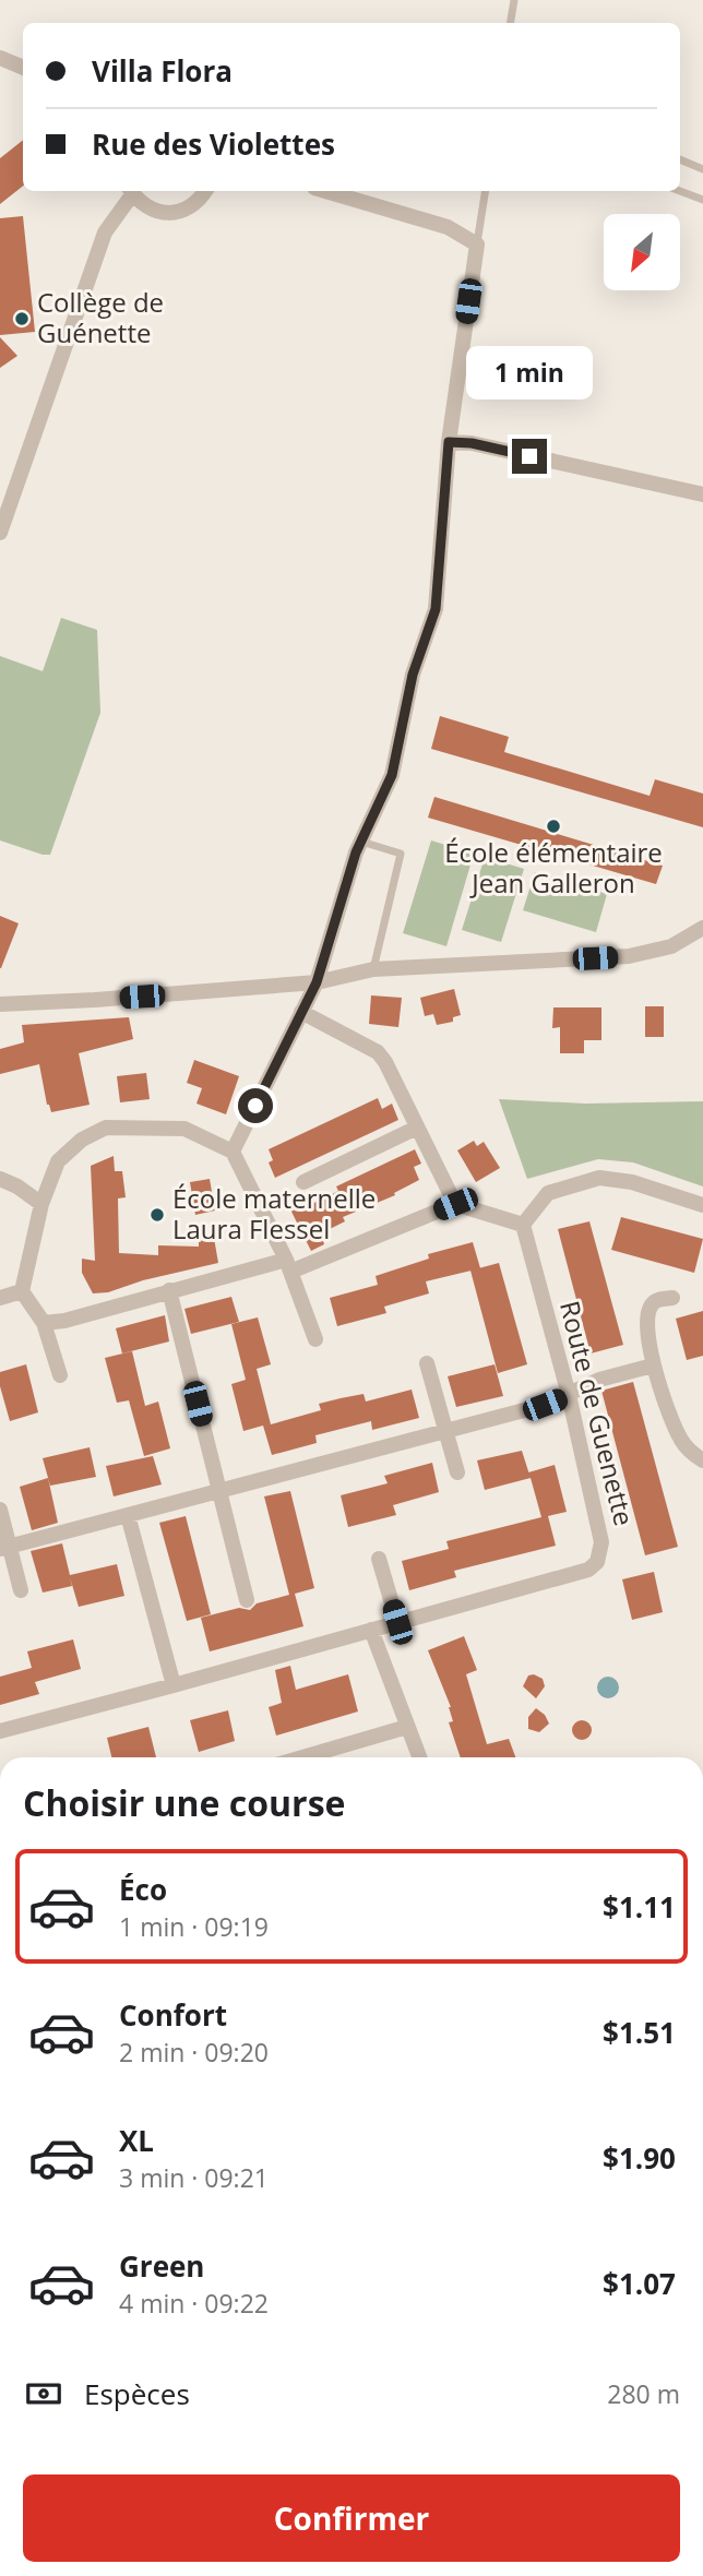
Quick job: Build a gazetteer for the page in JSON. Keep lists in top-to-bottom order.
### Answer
{
  "streets": {
    "street": ["Route de Guenette"]
  },
  "places": ["Collège de Guénette", "École élémentaire Jean Galleron", "École maternelle Laura Flessel"],
  "north": "bottom left",
  "page": {
    "banner": ["Villa Flora", "Rue des Violettes"],
    "bubble": "1 min",
    "heading": "Choisir une course",
    "list": [
      {
        "name": "Éco",
        "note": "1 min · 09:19",
        "value": "$1.11"
      },
      {
        "name": "Confort",
        "note": "2 min · 09:20",
        "value": "$1.51"
      },
      {
        "name": "XL",
        "note": "3 min · 09:21",
        "value": "$1.90"
      },
      {
        "name": "Green",
        "note": "4 min · 09:22",
        "value": "$1.07"
      }
    ],
    "pay": ["Espèces", "280 m"],
    "buttons": "Confirmer"
  }
}
